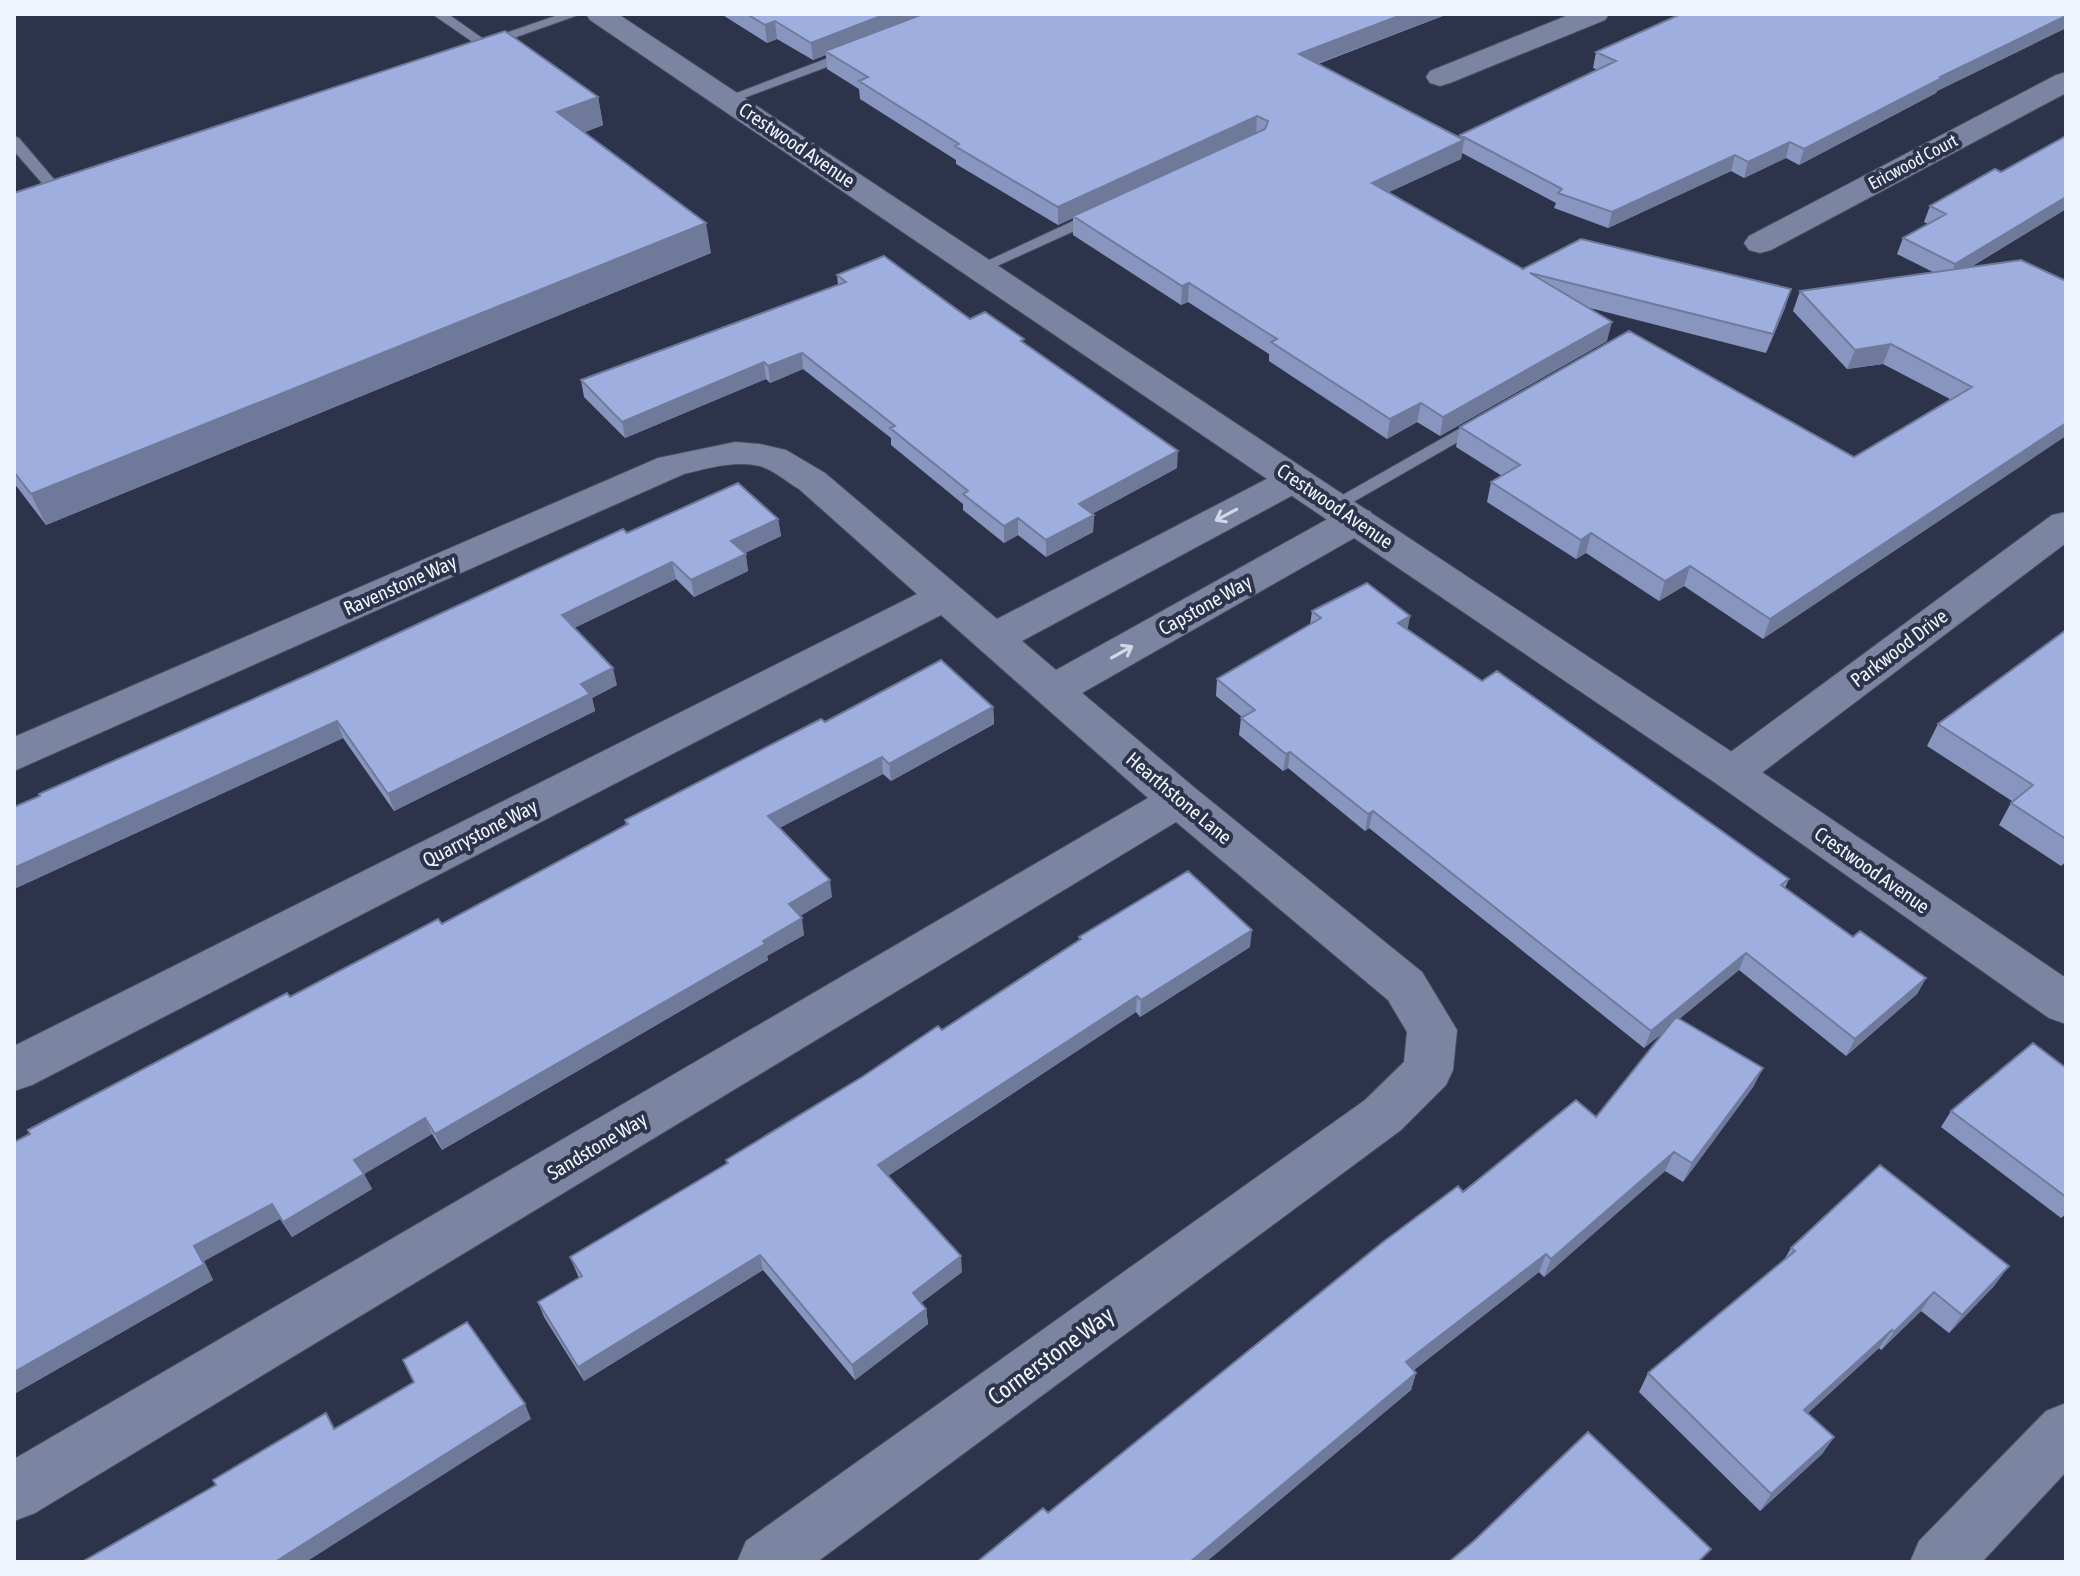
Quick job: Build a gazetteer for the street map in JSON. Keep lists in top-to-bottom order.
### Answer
{
  "streets": {
    "street": [
      "Crestwood Avenue",
      "Ericwood Court",
      "Ravenstone Way",
      "Capstone Way",
      "Parkwood Drive",
      "Hearthstone Lane",
      "Quarrystone Way",
      "Sandstone Way",
      "Cornerstone Way"
    ]
  },
  "crossings": [
    ["Crestwood Avenue", "Capstone Way"],
    ["Crestwood Avenue", "Parkwood Drive"],
    ["Ravenstone Way", "Hearthstone Lane"],
    ["Capstone Way", "Hearthstone Lane"],
    ["Hearthstone Lane", "Quarrystone Way"],
    ["Hearthstone Lane", "Sandstone Way"],
    ["Hearthstone Lane", "Cornerstone Way"]
  ]
}
